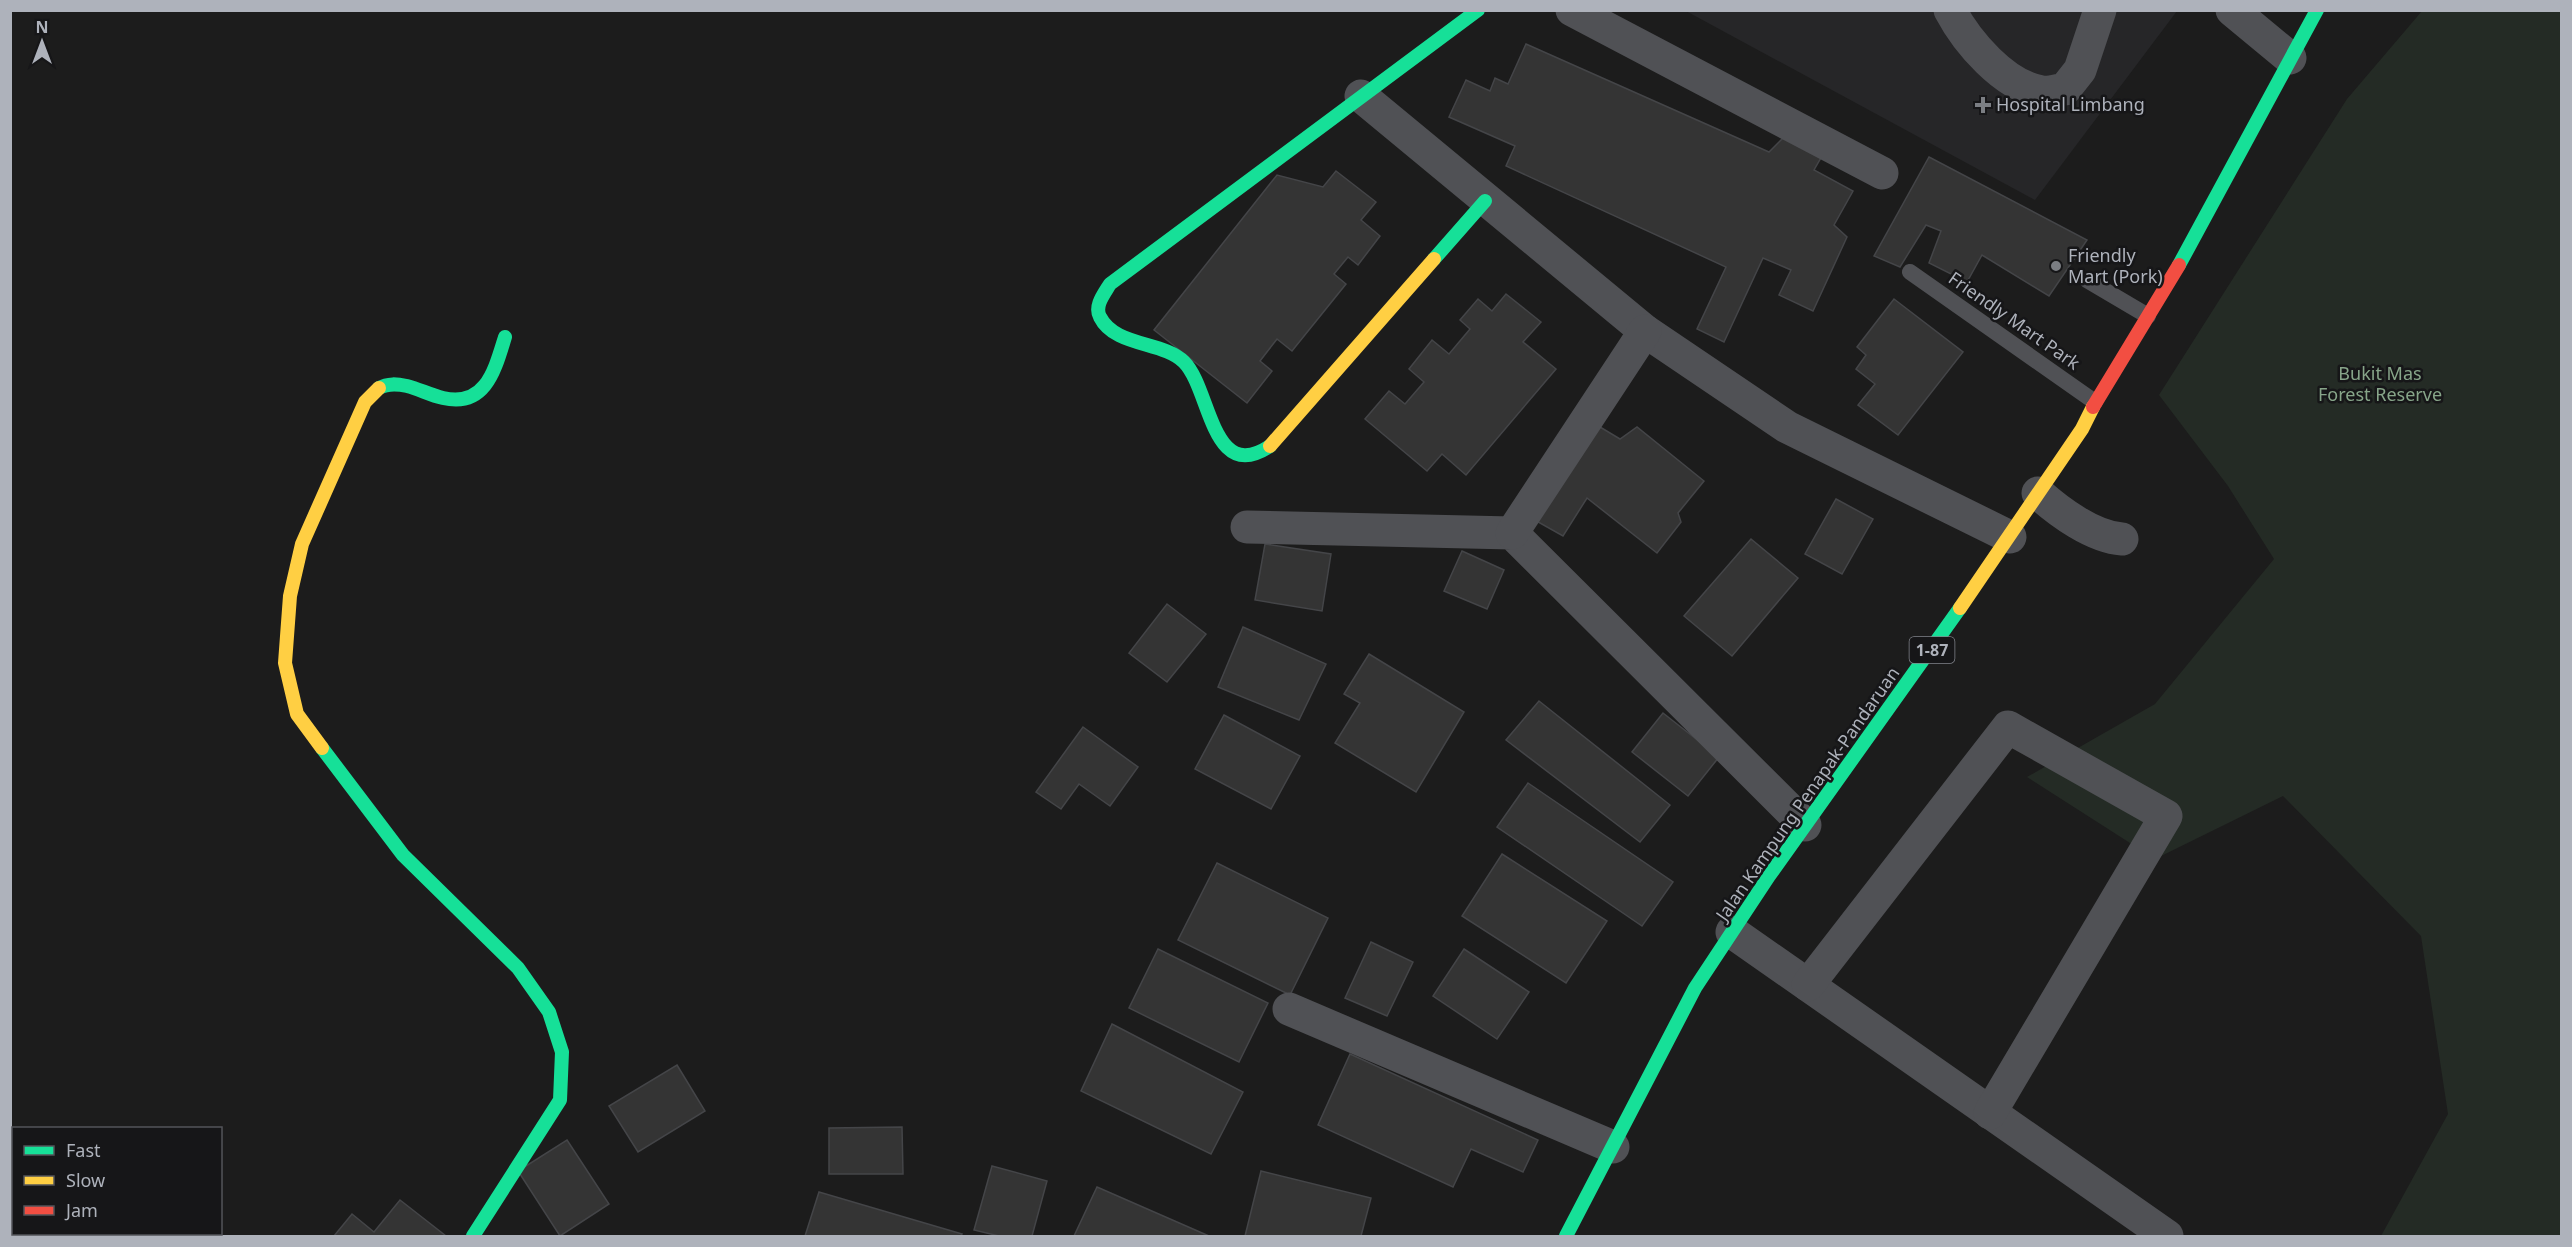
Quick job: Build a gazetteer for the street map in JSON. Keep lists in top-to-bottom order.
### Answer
{
  "streets": {
    "main road": ["1-87", "Jalan Kampung Penapak-Pandaruan"],
    "lane": ["Friendly Mart Park"]
  },
  "crossings": [
    ["Friendly Mart Park", "Jalan Kampung Penapak-Pandaruan"]
  ],
  "parks": ["Bukit Mas Forest Reserve"],
  "places": {
    "health": ["Hospital Limbang"],
    "other": ["Friendly Mart (Pork)"]
  },
  "legend": ["Fast", "Slow", "Jam"],
  "north": "top"
}
